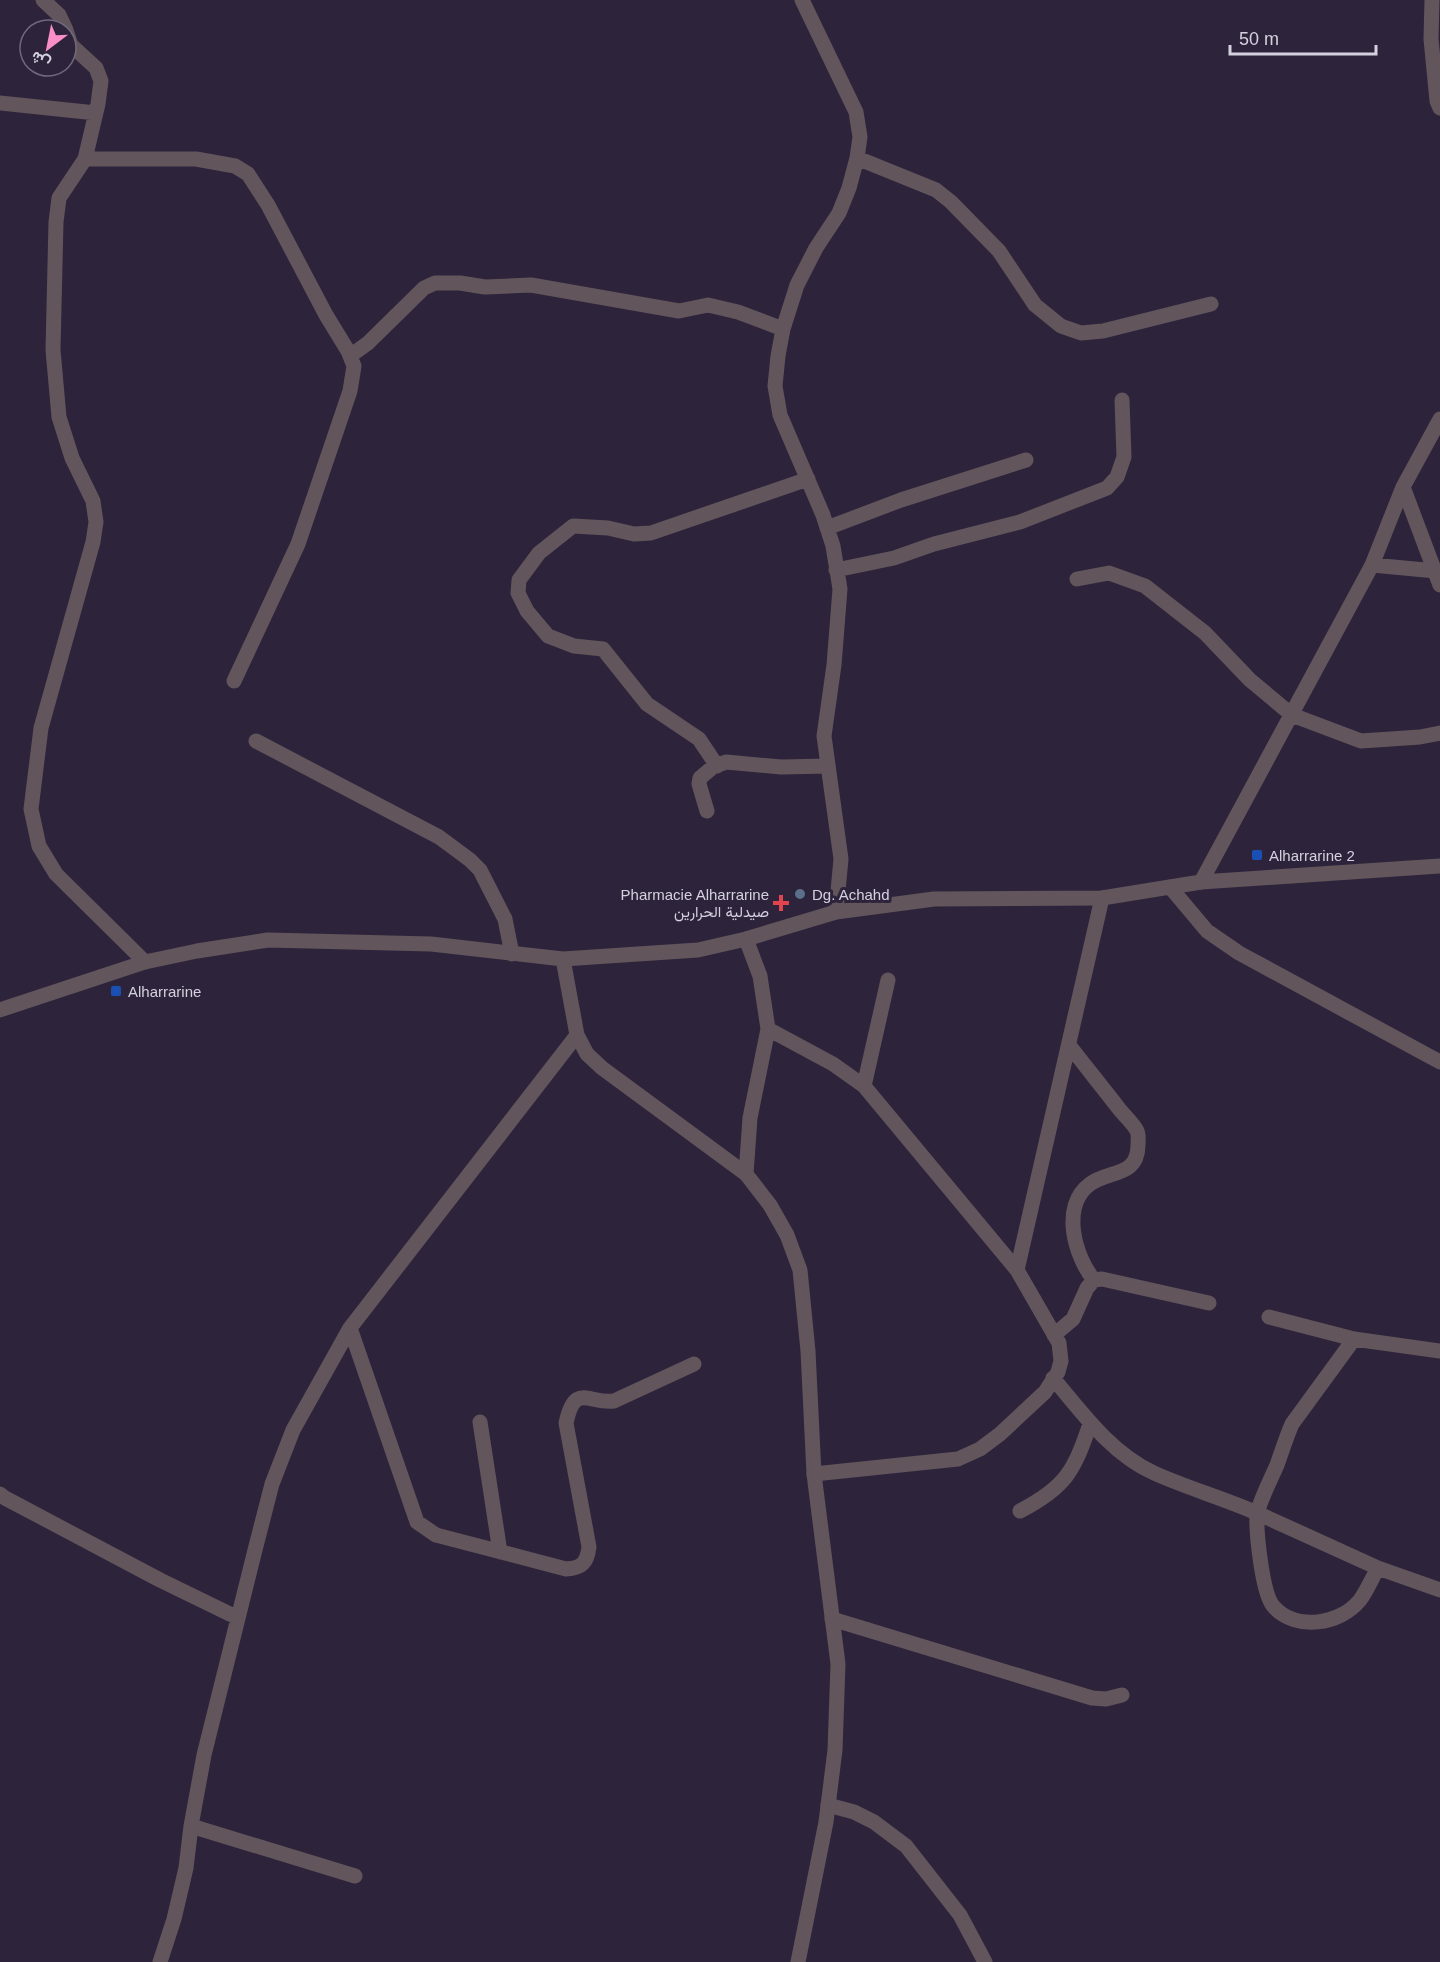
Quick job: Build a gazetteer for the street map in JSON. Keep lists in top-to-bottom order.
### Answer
{
  "places": {
    "transit": ["Alharrarine 2", "Alharrarine"],
    "other": ["Dg. Achahd"],
    "health": ["Pharmacie Alharrarine صيدلية الحرارين"]
  },
  "scale_bar": "50 m",
  "north": "bottom left"
}
